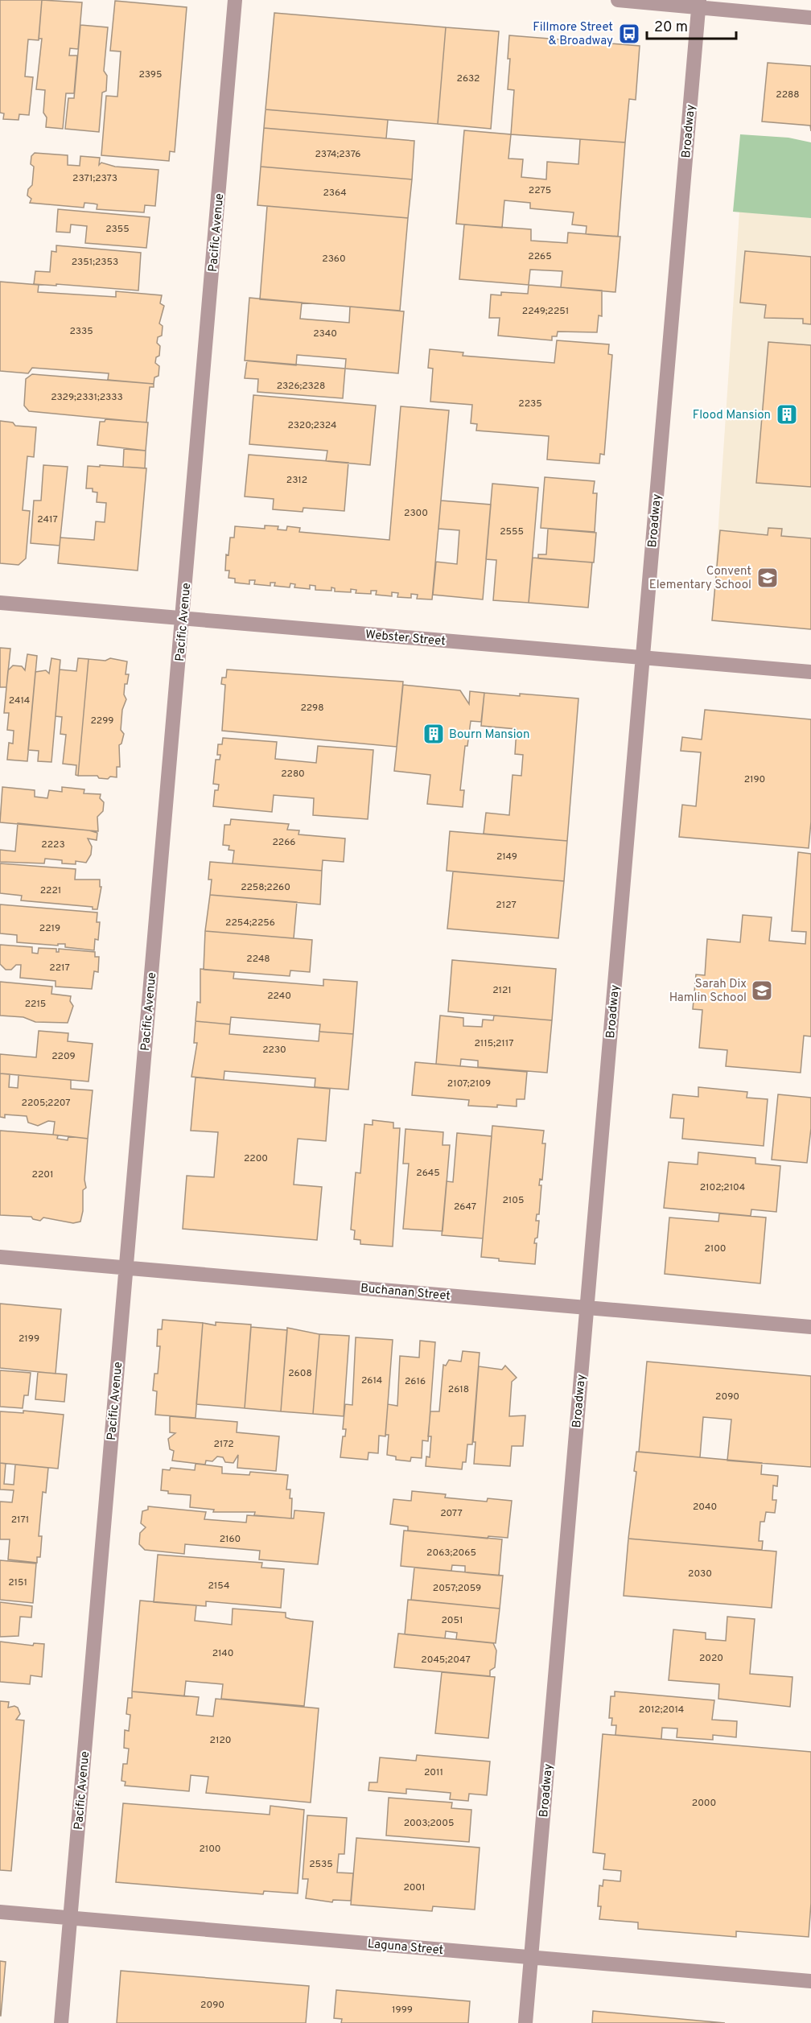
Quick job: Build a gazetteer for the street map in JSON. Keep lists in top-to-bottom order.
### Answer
{
  "streets": {
    "street": [
      "Broadway",
      "Pacific Avenue",
      "Webster Street",
      "Buchanan Street",
      "Laguna Street"
    ]
  },
  "crossings": [
    ["Broadway", "Webster Street"],
    ["Broadway", "Buchanan Street"],
    ["Broadway", "Laguna Street"],
    ["Pacific Avenue", "Webster Street"],
    ["Pacific Avenue", "Buchanan Street"],
    ["Pacific Avenue", "Laguna Street"]
  ],
  "places": {
    "bus stop": ["Fillmore Street & Broadway"],
    "building": ["Flood Mansion", "Bourn Mansion"],
    "school or university": ["Convent Elementary School", "Sarah Dix Hamlin School"]
  },
  "house_numbers": [
    "2395",
    "2632",
    "2288",
    "2374;2376",
    "2371;2373",
    "2275",
    "2364",
    "2355",
    "2265",
    "2360",
    "2351;2353",
    "2249;2251",
    "2335",
    "2340",
    "2326;2328",
    "2329;2331;2333",
    "2235",
    "2320;2324",
    "2312",
    "2300",
    "2417",
    "2555",
    "2414",
    "2298",
    "2299",
    "2280",
    "2190",
    "2266",
    "2223",
    "2149",
    "2258;2260",
    "2221",
    "2127",
    "2254;2256",
    "2219",
    "2248",
    "2217",
    "2121",
    "2240",
    "2215",
    "2115;2117",
    "2230",
    "2209",
    "2107;2109",
    "2205;2207",
    "2200",
    "2645",
    "2201",
    "2102;2104",
    "2105",
    "2647",
    "2100",
    "2199",
    "2608",
    "2614",
    "2616",
    "2618",
    "2090",
    "2172",
    "2040",
    "2077",
    "2171",
    "2160",
    "2063;2065",
    "2030",
    "2151",
    "2154",
    "2057;2059",
    "2051",
    "2140",
    "2020",
    "2045;2047",
    "2012;2014",
    "2120",
    "2011",
    "2000",
    "2003;2005",
    "2100",
    "2535",
    "2001",
    "2090",
    "1999"
  ],
  "scale_bar": "20 m"
}
